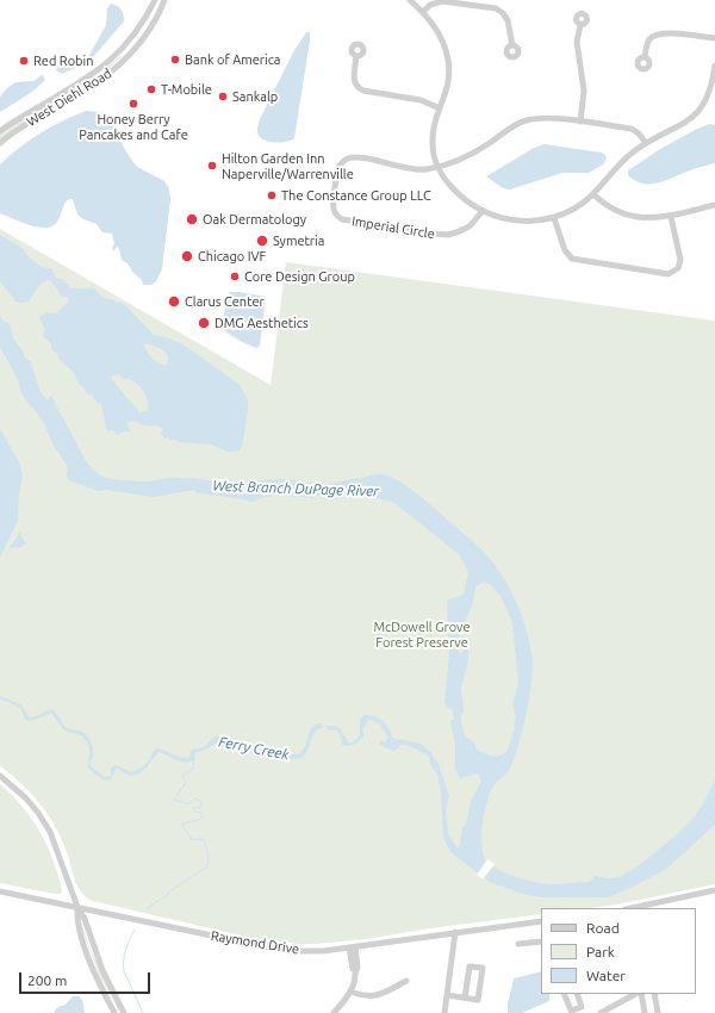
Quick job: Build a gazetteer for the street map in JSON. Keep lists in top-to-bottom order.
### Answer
{
  "streets": {
    "street": ["West Diehl Road", "Imperial Circle", "Raymond Drive"]
  },
  "water": ["West Branch DuPage River", "Ferry Creek"],
  "parks": ["McDowell Grove Forest Preserve"],
  "places": [
    "Bank of America",
    "Red Robin",
    "T-Mobile",
    "Sankalp",
    "Honey Berry Pancakes and Cafe",
    "Hilton Garden Inn Naperville/Warrenville",
    "The Constance Group LLC",
    "Oak Dermatology",
    "Symetria",
    "Chicago IVF",
    "Core Design Group",
    "Clarus Center",
    "DMG Aesthetics"
  ],
  "legend": ["Road", "Park", "Water"],
  "scale_bar": "200 m"
}
